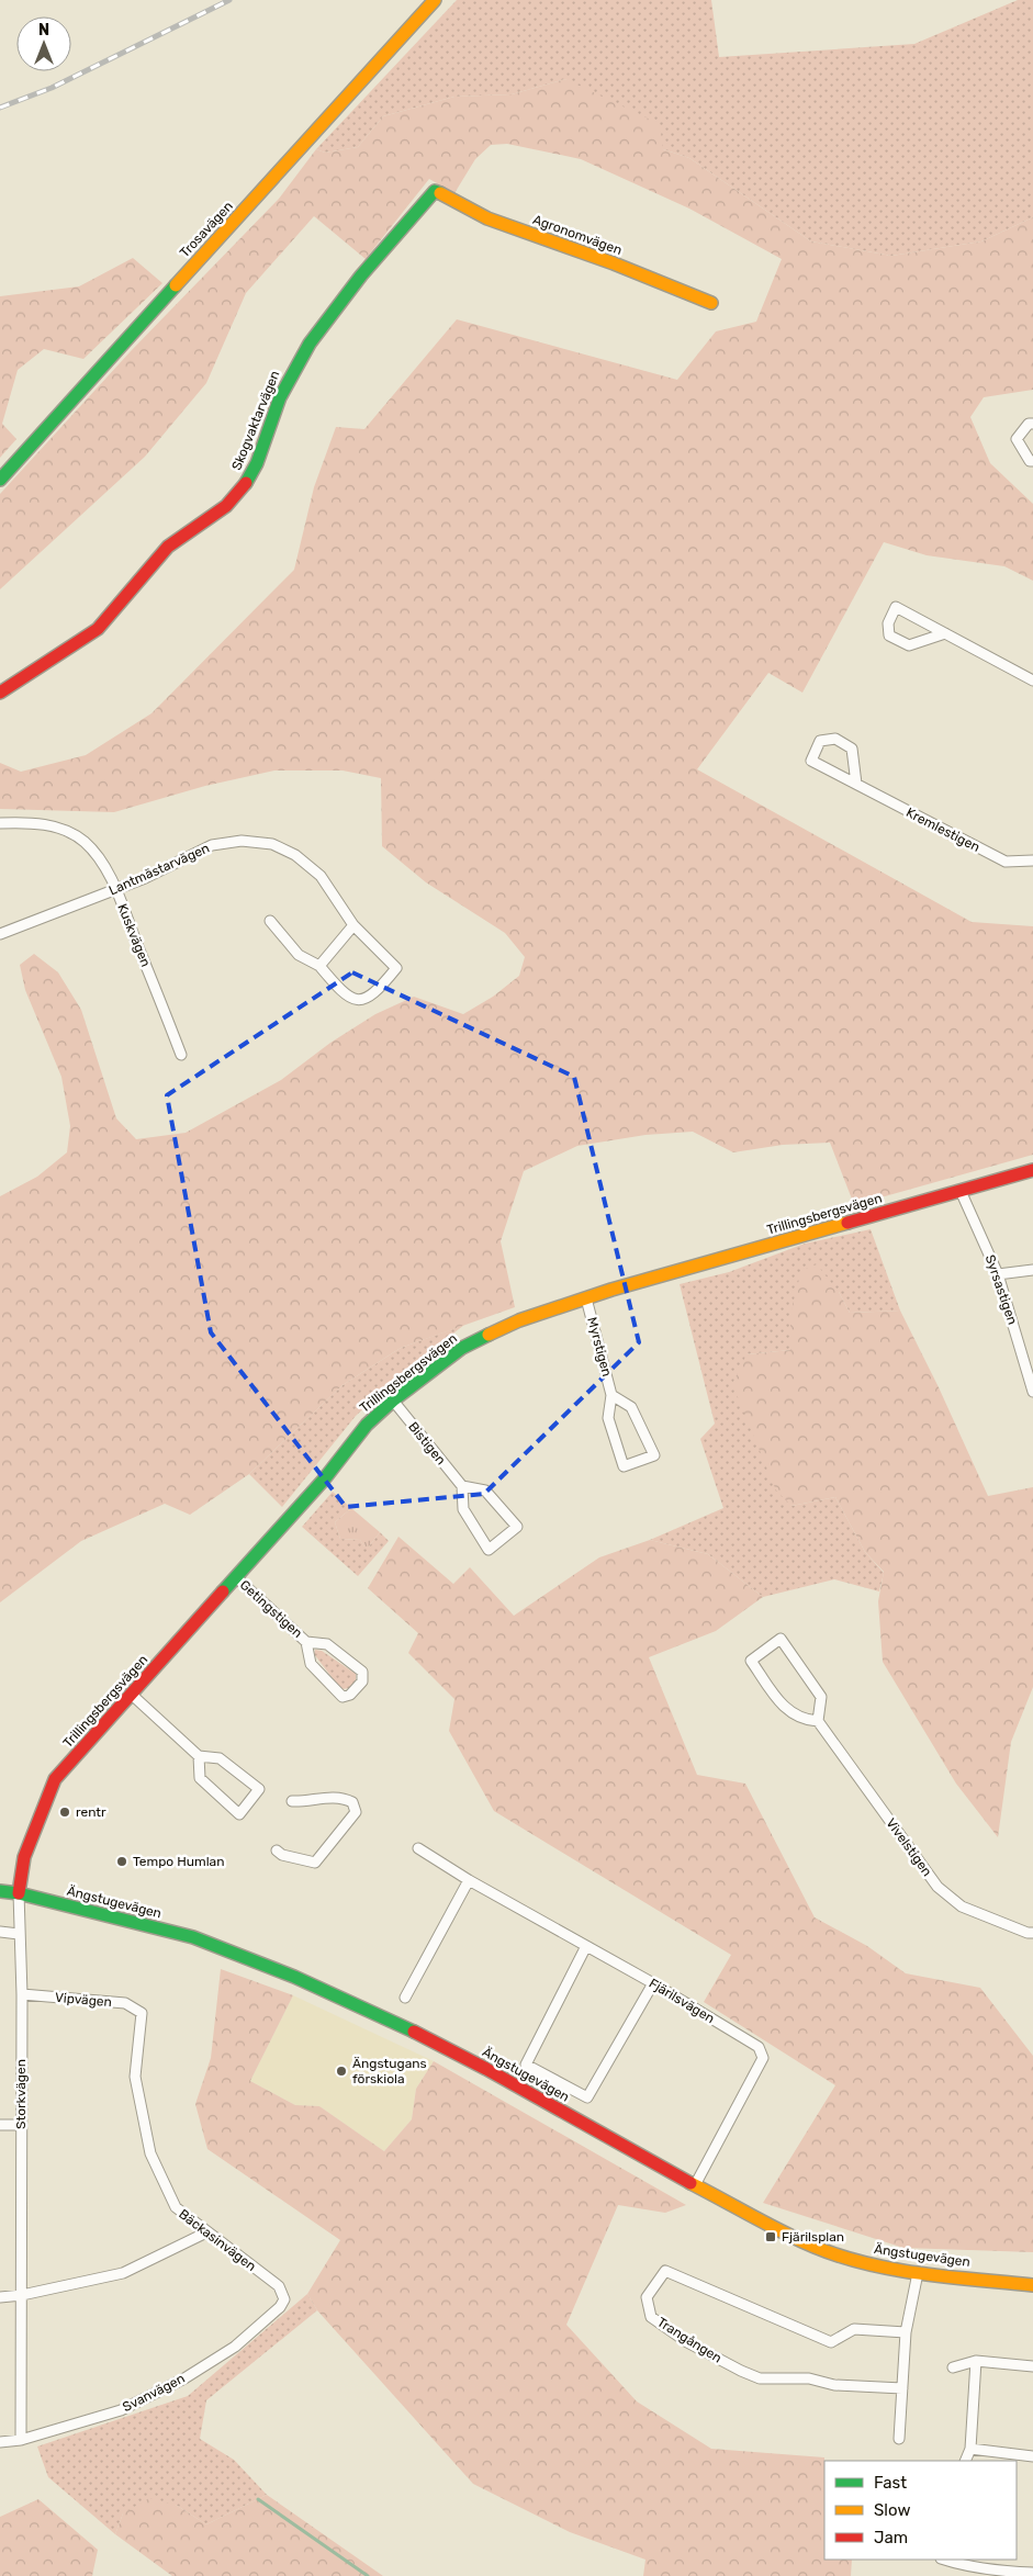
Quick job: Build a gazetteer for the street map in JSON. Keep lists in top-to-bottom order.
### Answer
{
  "streets": {
    "street": [
      "Trosavägen",
      "Agronomvägen",
      "Skogvaktarvägen",
      "Kremlestigen",
      "Lantmästarvägen",
      "Kuskvägen",
      "Trillingsbergsvägen",
      "Syrsastigen",
      "Myrstigen",
      "Bistigen",
      "Getingstigen",
      "Vivelstigen",
      "Ängstugevägen",
      "Vipvägen",
      "Fjärilsvägen",
      "Storkvägen",
      "Bäckasinvägen",
      "Trangången",
      "Svanvägen"
    ]
  },
  "crossings": [
    ["Agronomvägen", "Skogvaktarvägen"],
    ["Lantmästarvägen", "Kuskvägen"],
    ["Trillingsbergsvägen", "Syrsastigen"],
    ["Trillingsbergsvägen", "Myrstigen"],
    ["Trillingsbergsvägen", "Bistigen"],
    ["Trillingsbergsvägen", "Getingstigen"],
    ["Trillingsbergsvägen", "Ängstugevägen"],
    ["Trillingsbergsvägen", "Storkvägen"],
    ["Ängstugevägen", "Fjärilsvägen"],
    ["Ängstugevägen", "Storkvägen"],
    ["Vipvägen", "Storkvägen"],
    ["Vipvägen", "Bäckasinvägen"],
    ["Storkvägen", "Svanvägen"],
    ["Bäckasinvägen", "Svanvägen"]
  ],
  "places": {
    "other": ["rentr", "Tempo Humlan", "Ängstugans förskiola"],
    "transit": ["Fjärilsplan"]
  },
  "legend": ["Fast", "Slow", "Jam"],
  "north": "top"
}
